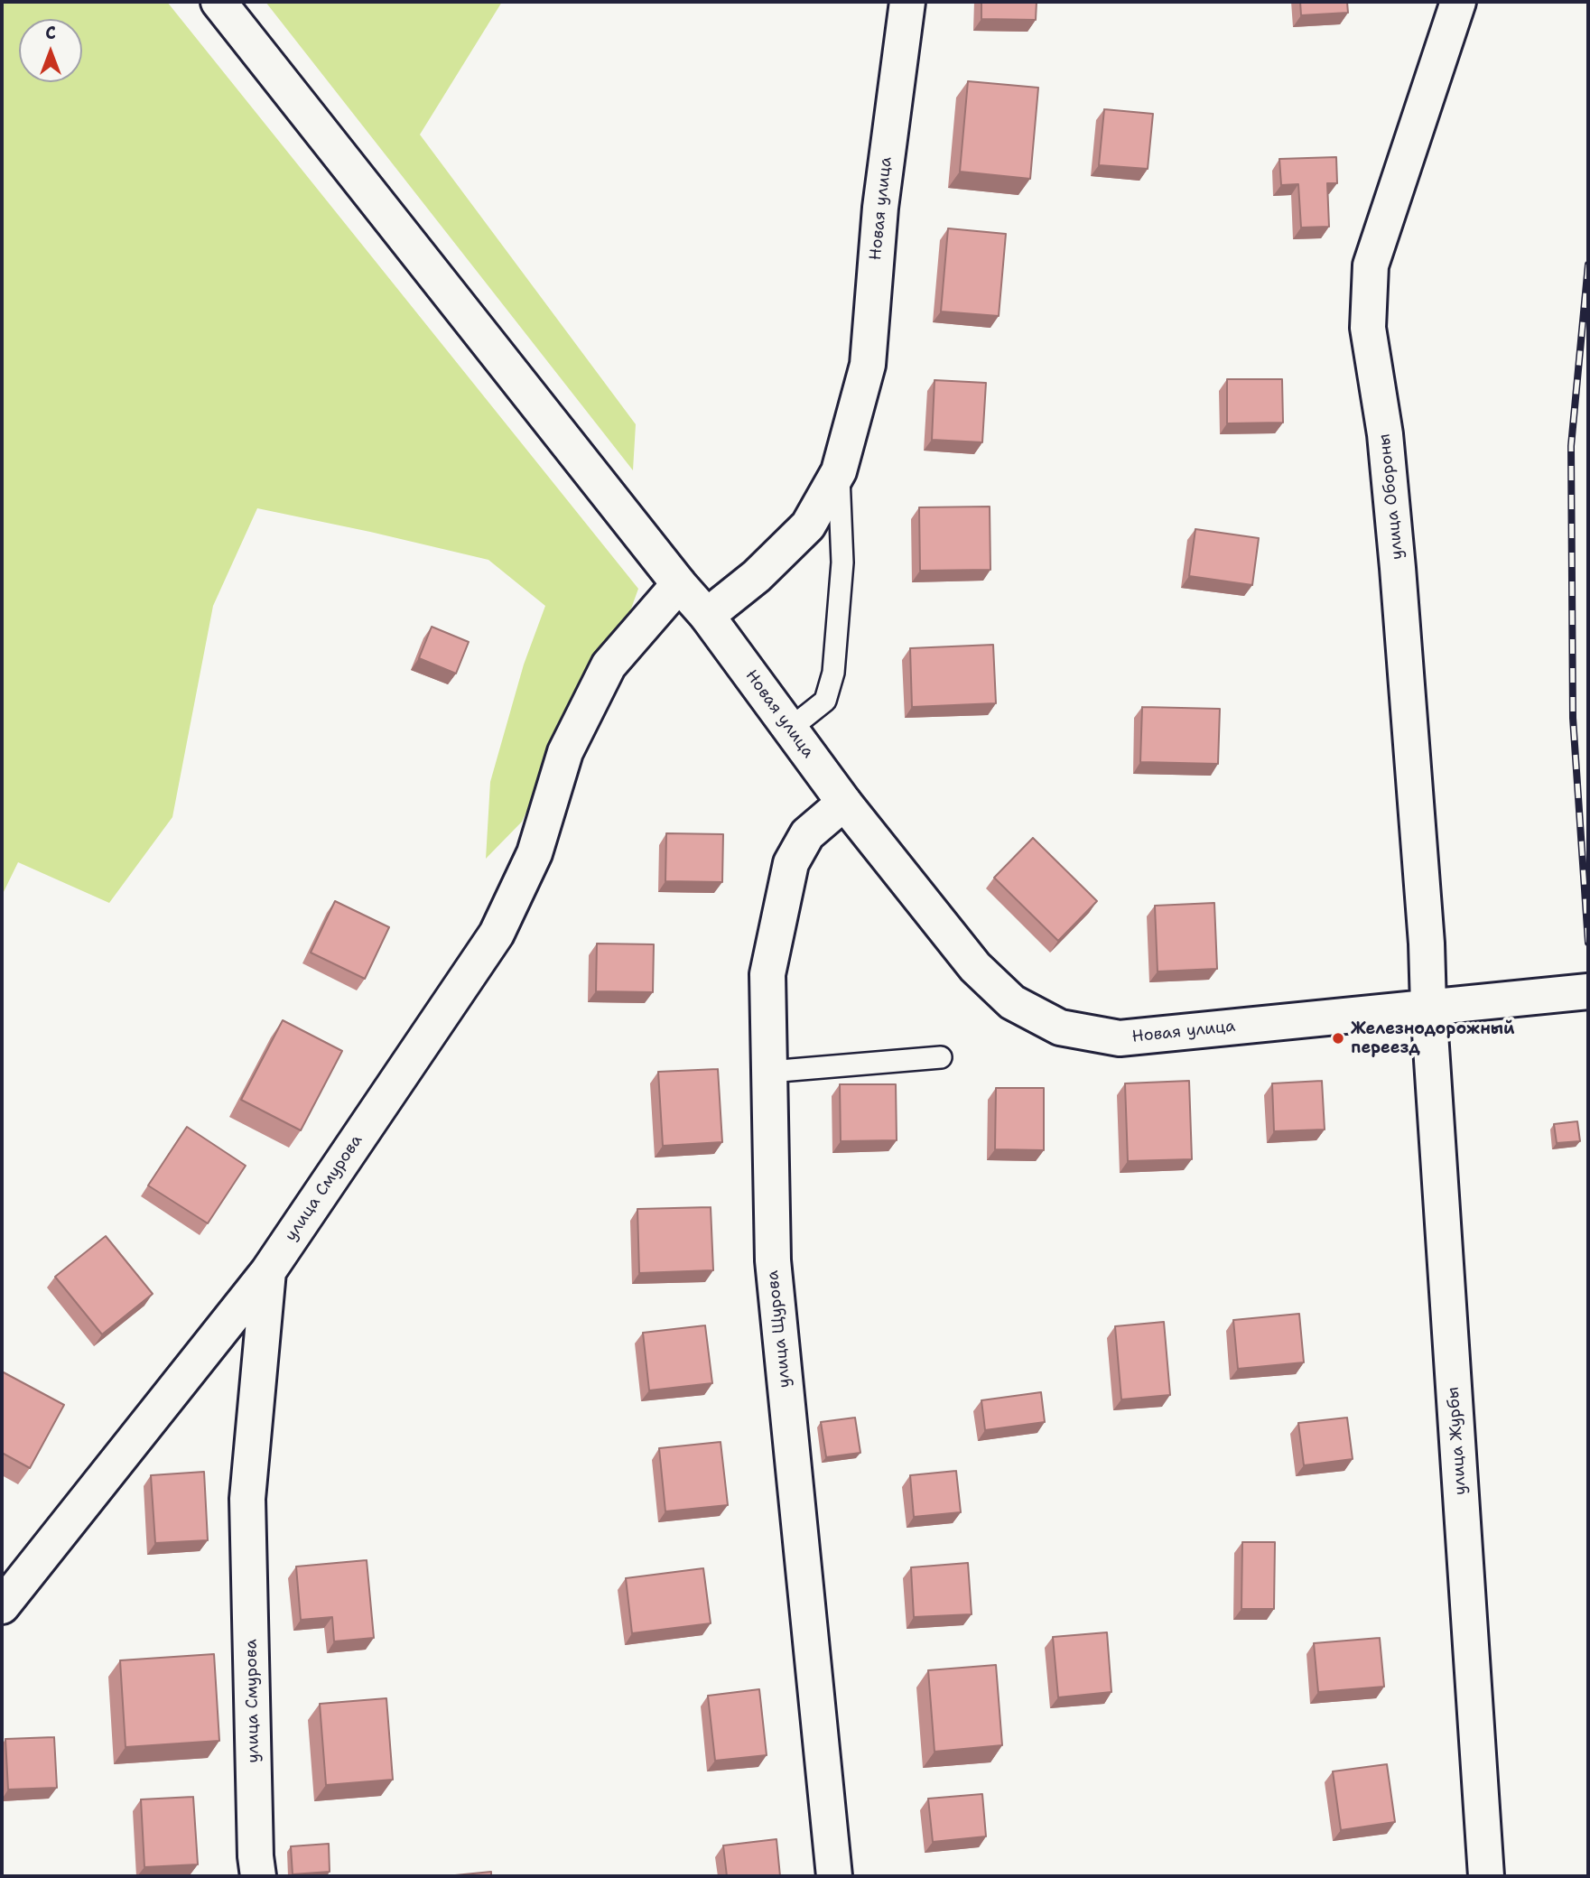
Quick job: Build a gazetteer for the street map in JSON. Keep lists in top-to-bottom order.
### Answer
{
  "streets": {
    "street": [
      "Новая улица",
      "улица Обороны",
      "улица Смурова",
      "улица Щурова",
      "улица Журбы"
    ]
  },
  "crossings": [
    ["Новая улица", "улица Обороны"],
    ["Новая улица", "улица Щурова"],
    ["Новая улица", "улица Журбы"],
    ["улица Обороны", "улица Журбы"]
  ],
  "places": ["Железнодорожный переезд"],
  "north": "top"
}
